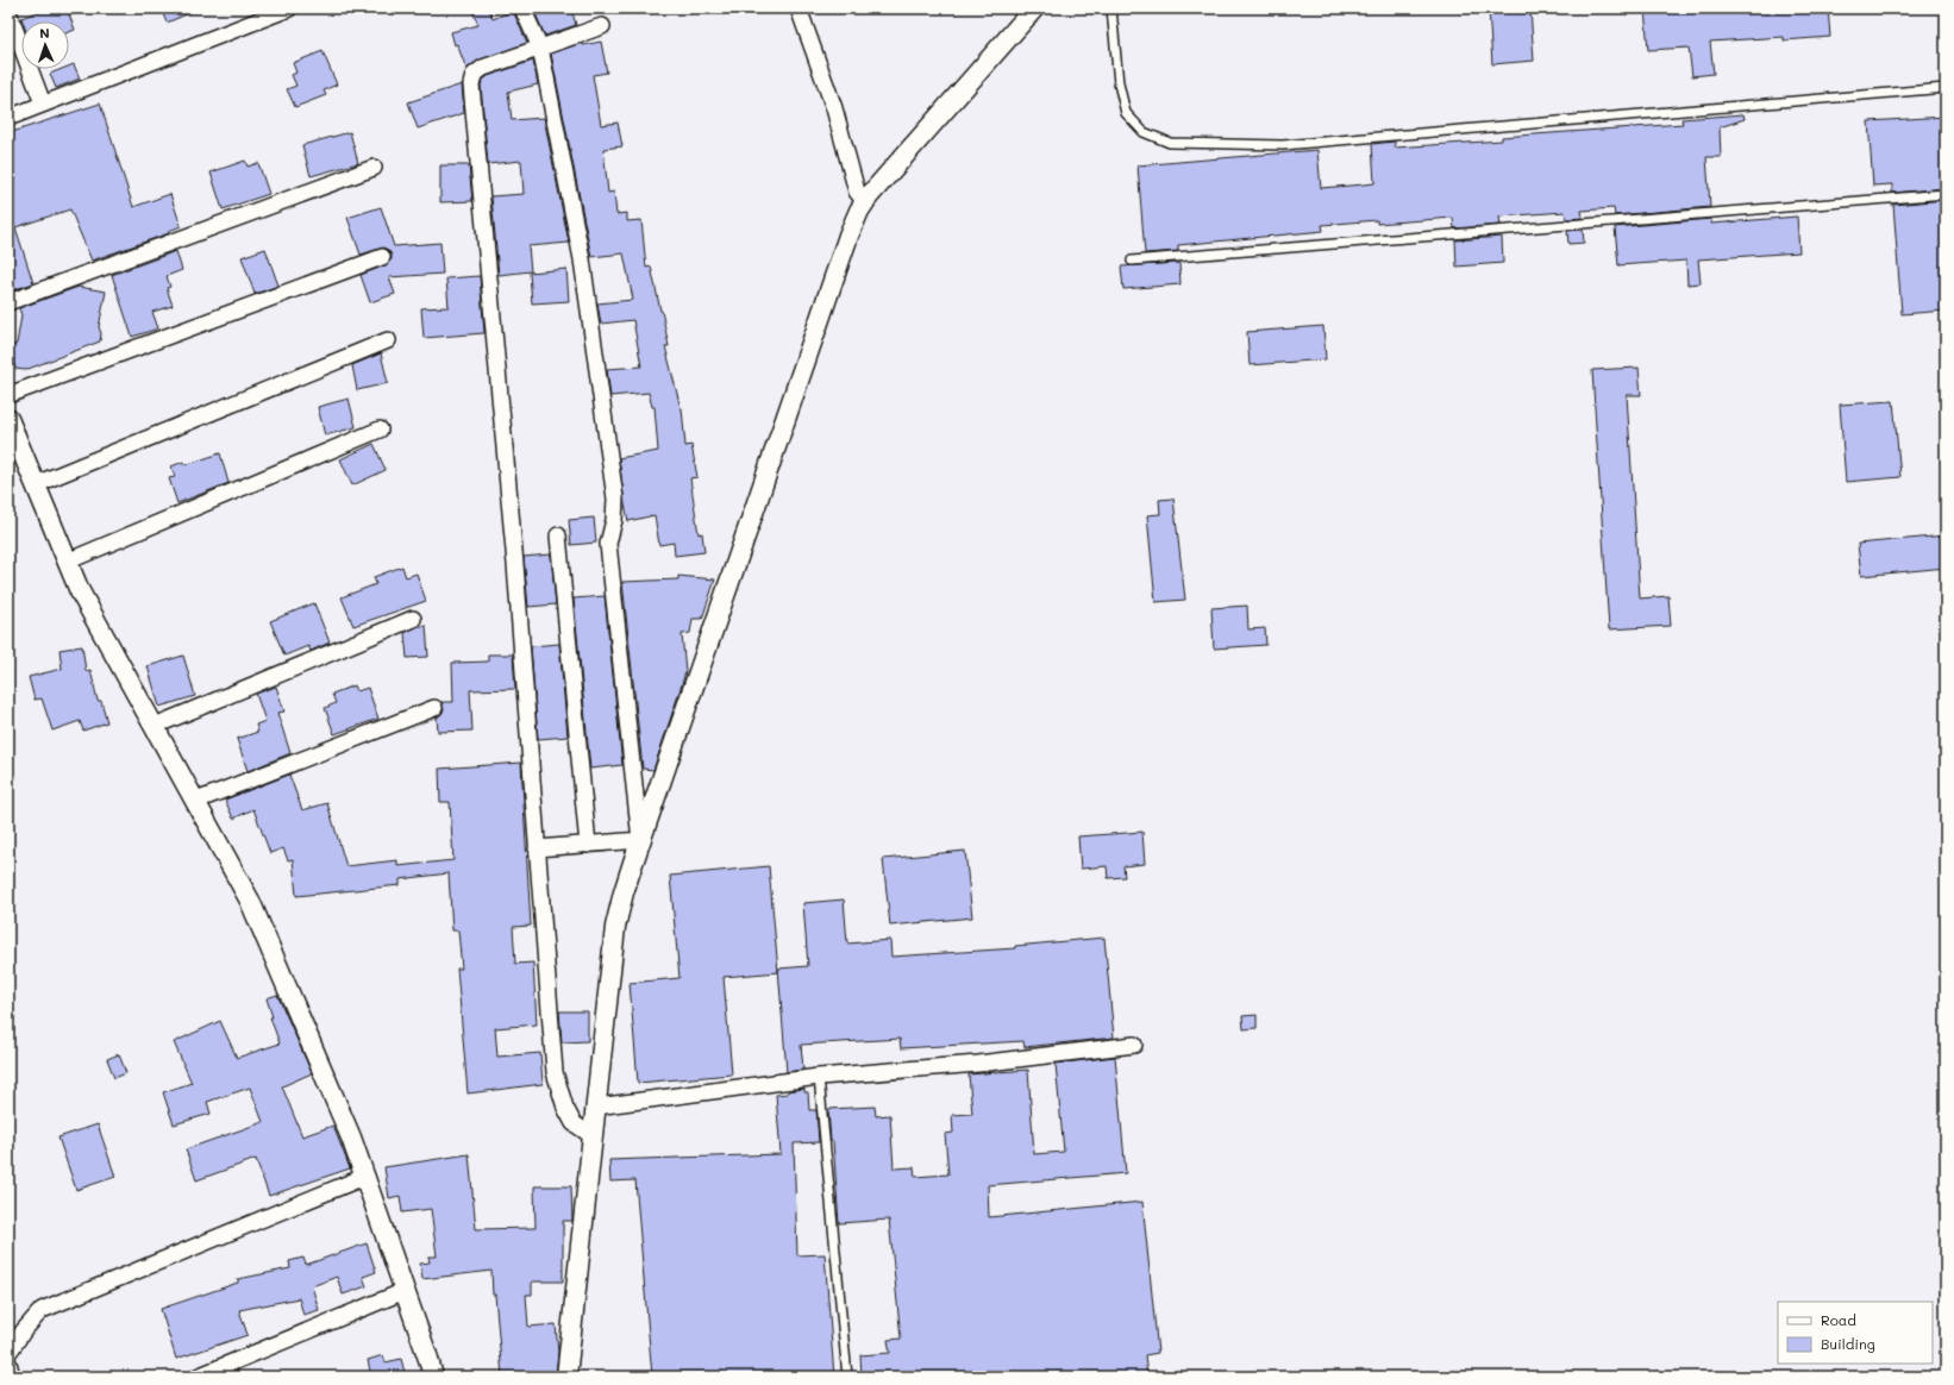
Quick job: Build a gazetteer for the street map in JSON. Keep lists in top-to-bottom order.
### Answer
{
  "legend": ["Road", "Building"],
  "north": "top"
}
